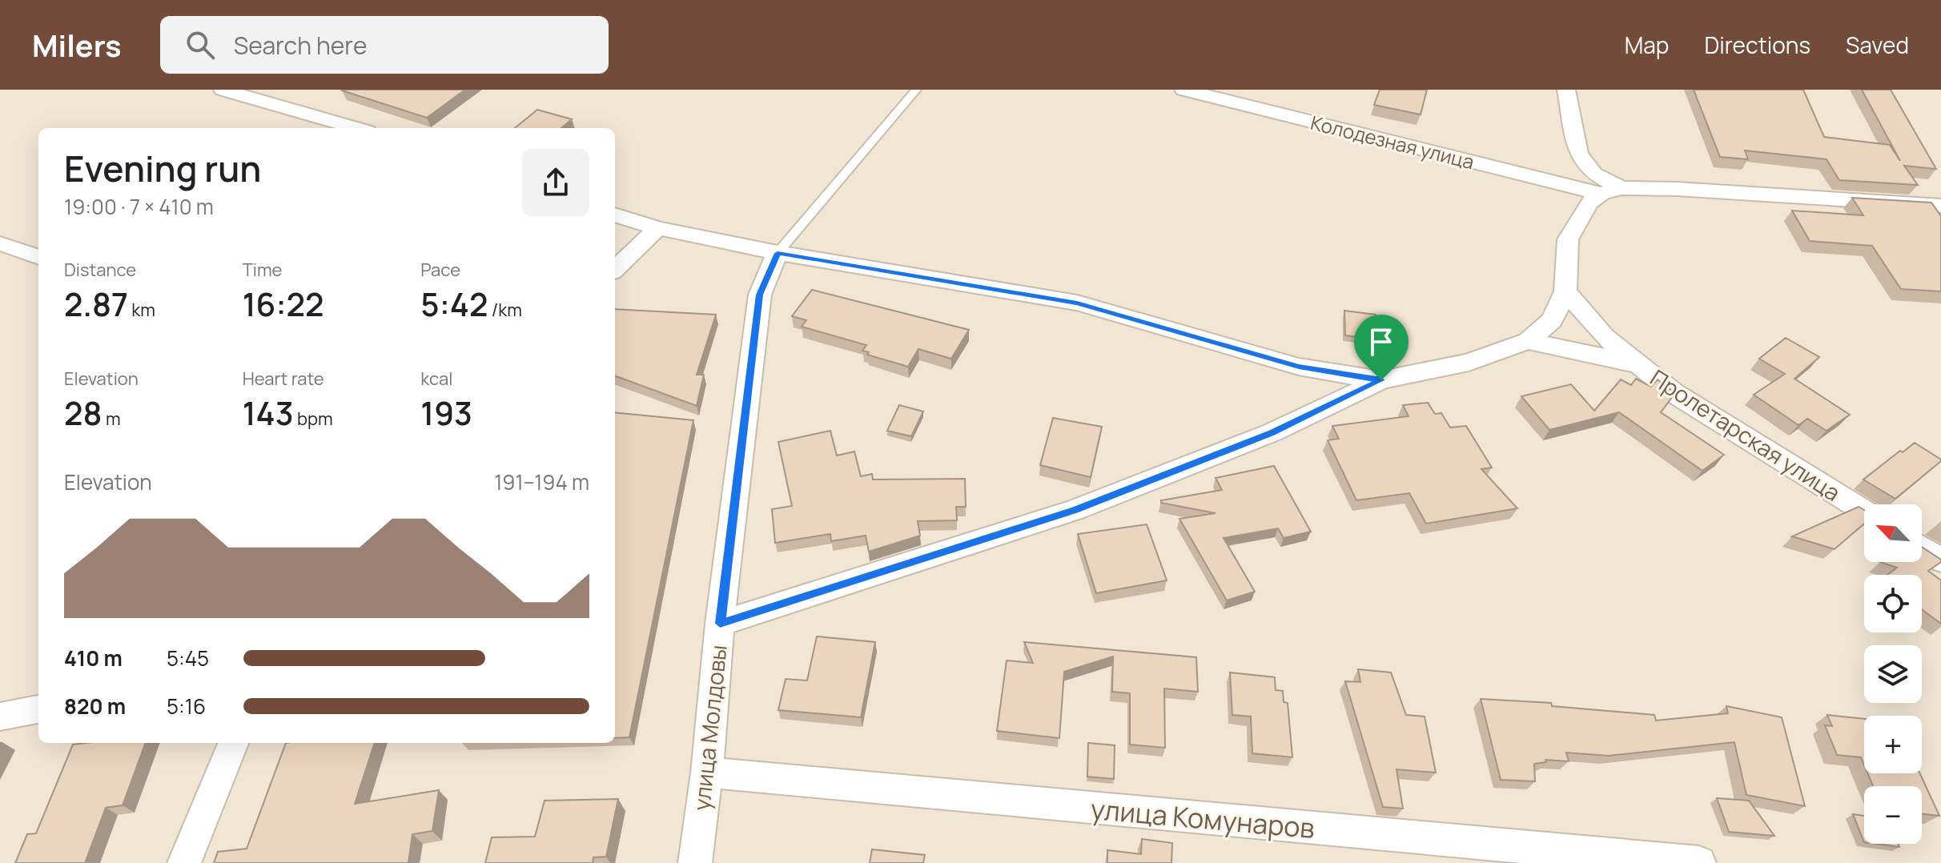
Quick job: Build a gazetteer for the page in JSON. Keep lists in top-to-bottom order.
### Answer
{
  "streets": {
    "street": [
      "Колодезная улица",
      "Пролетарская улица",
      "улица Молдовы",
      "улица Комунаров"
    ]
  },
  "crossings": [
    ["улица Молдовы", "улица Комунаров"]
  ],
  "north": "top left",
  "page": {
    "header": "Milers",
    "search": "Search here",
    "nav": ["Map", "Directions", "Saved"],
    "heading": ["Evening run", "19:00 · 7 × 410 m"],
    "stats": [
      ["Distance", "2.87 km"],
      ["Time", "16:22"],
      ["Pace", "5:42 /km"],
      ["Elevation", "28 m"],
      ["Heart rate", "143 bpm"],
      ["kcal", "193"]
    ],
    "chart": ["Elevation", "191–194 m"],
    "map_buttons": ["+", "−"],
    "list": [
      {
        "name": "410 m",
        "note": "5:45"
      },
      {
        "name": "820 m",
        "note": "5:16"
      }
    ]
  }
}
